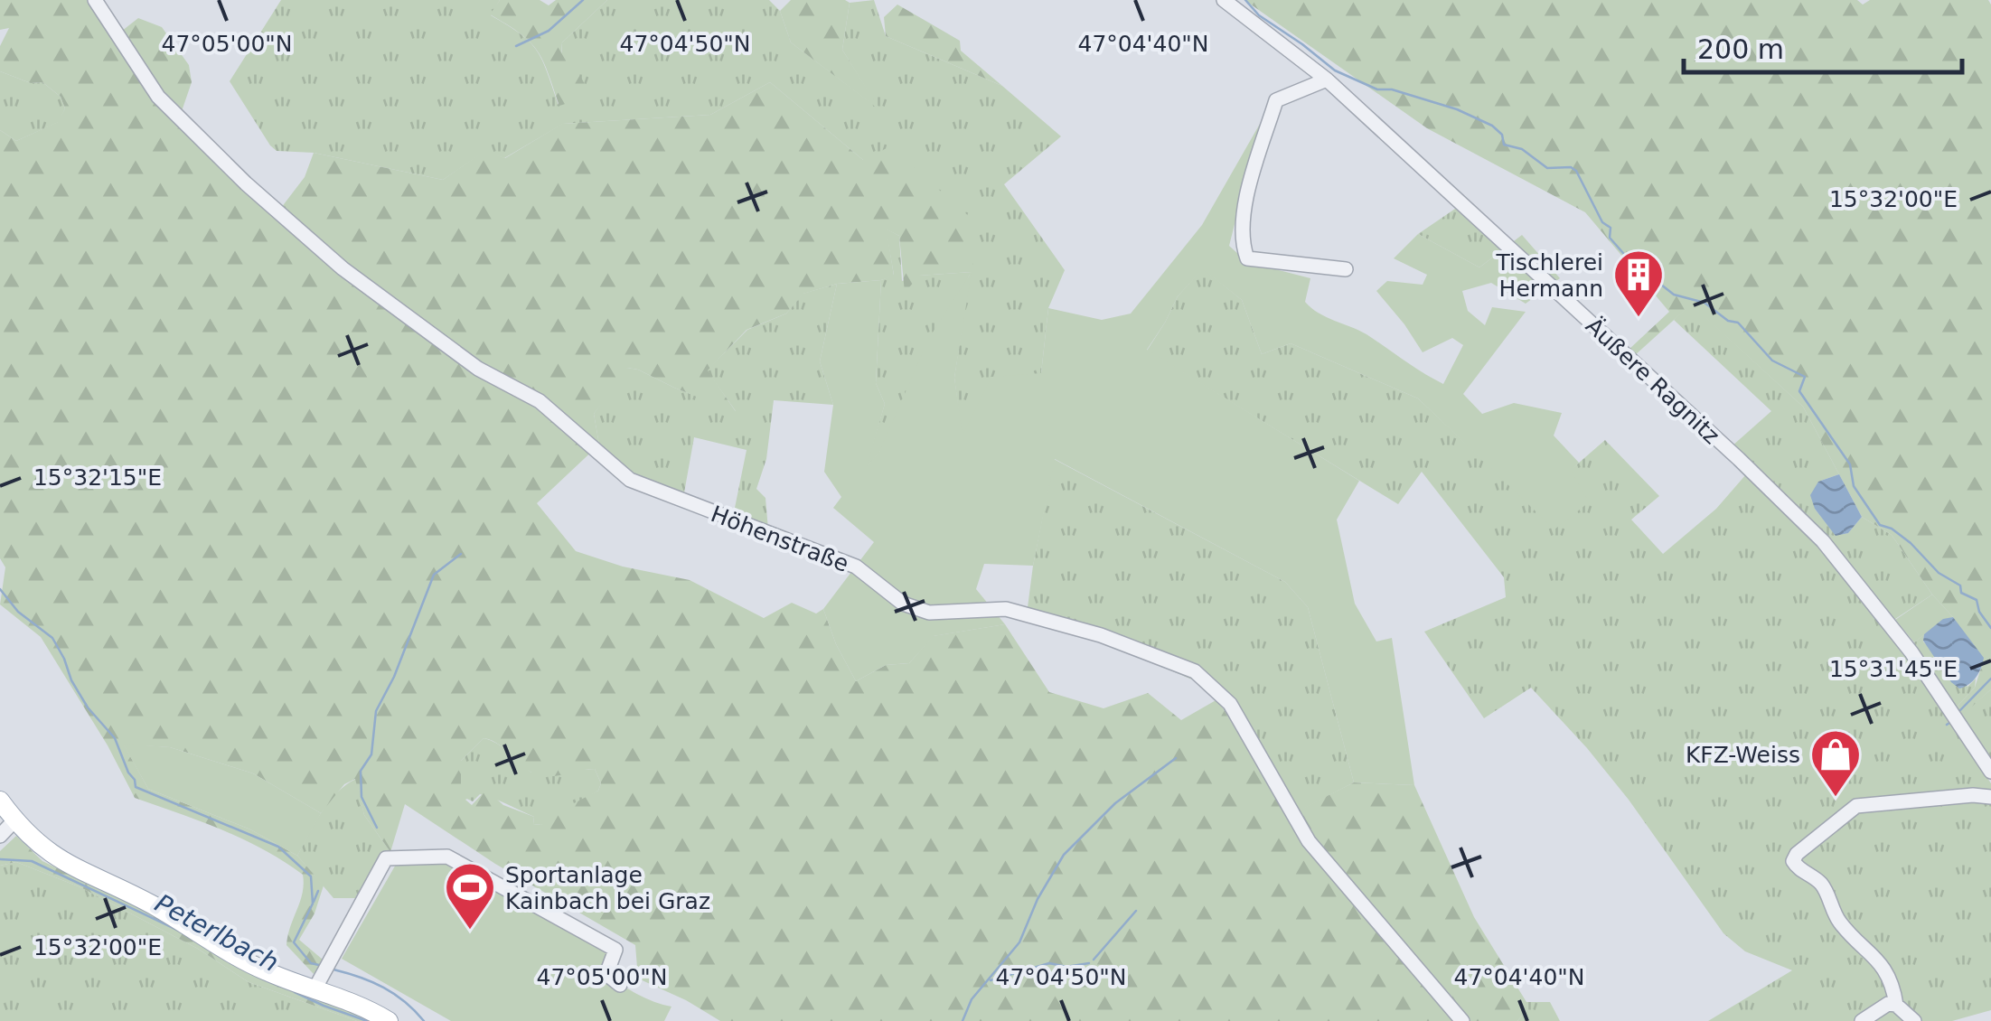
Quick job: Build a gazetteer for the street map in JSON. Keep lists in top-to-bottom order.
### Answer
{
  "streets": {
    "street": ["Äußere Ragnitz", "Höhenstraße"]
  },
  "water": ["Peterlbach"],
  "places": {
    "building": ["Tischlerei Hermann"],
    "shop": ["KFZ-Weiss"],
    "sports": ["Sportanlage Kainbach bei Graz"]
  },
  "scale_bar": "200 m",
  "coordinates": [
    "47°05'00\"N",
    "47°04'50\"N",
    "47°04'40\"N",
    "15°32'00\"E",
    "15°32'15\"E",
    "15°31'45\"E"
  ]
}
